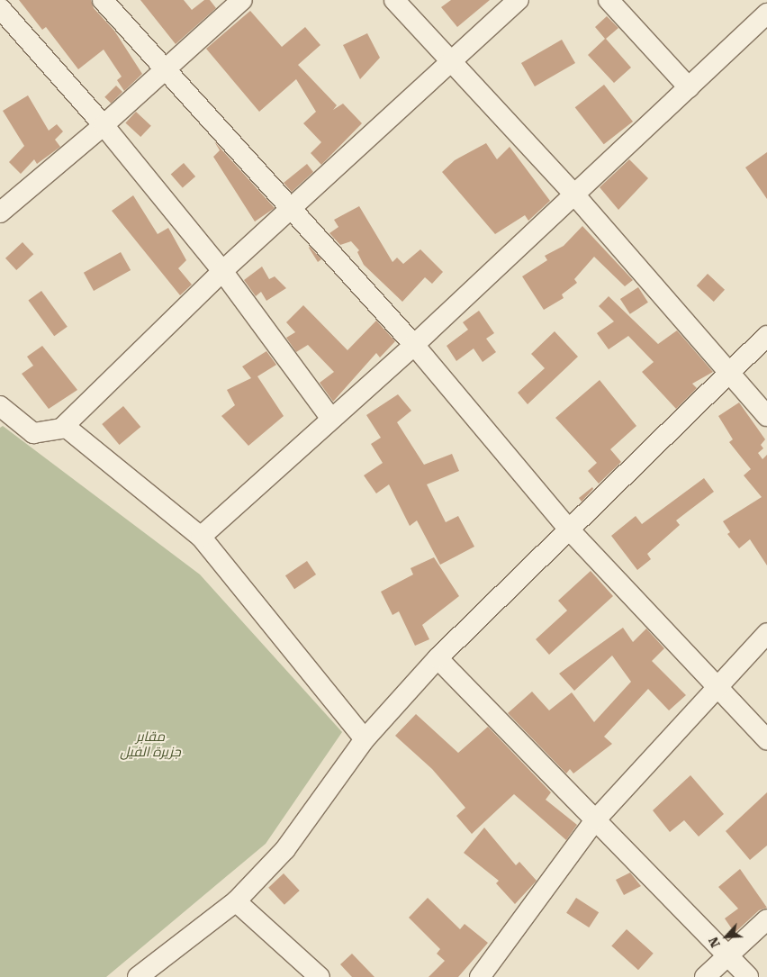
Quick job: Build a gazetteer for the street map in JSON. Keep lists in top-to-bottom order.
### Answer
{
  "parks": ["مقابر جزيرة الفيل"],
  "north": "bottom left"
}
